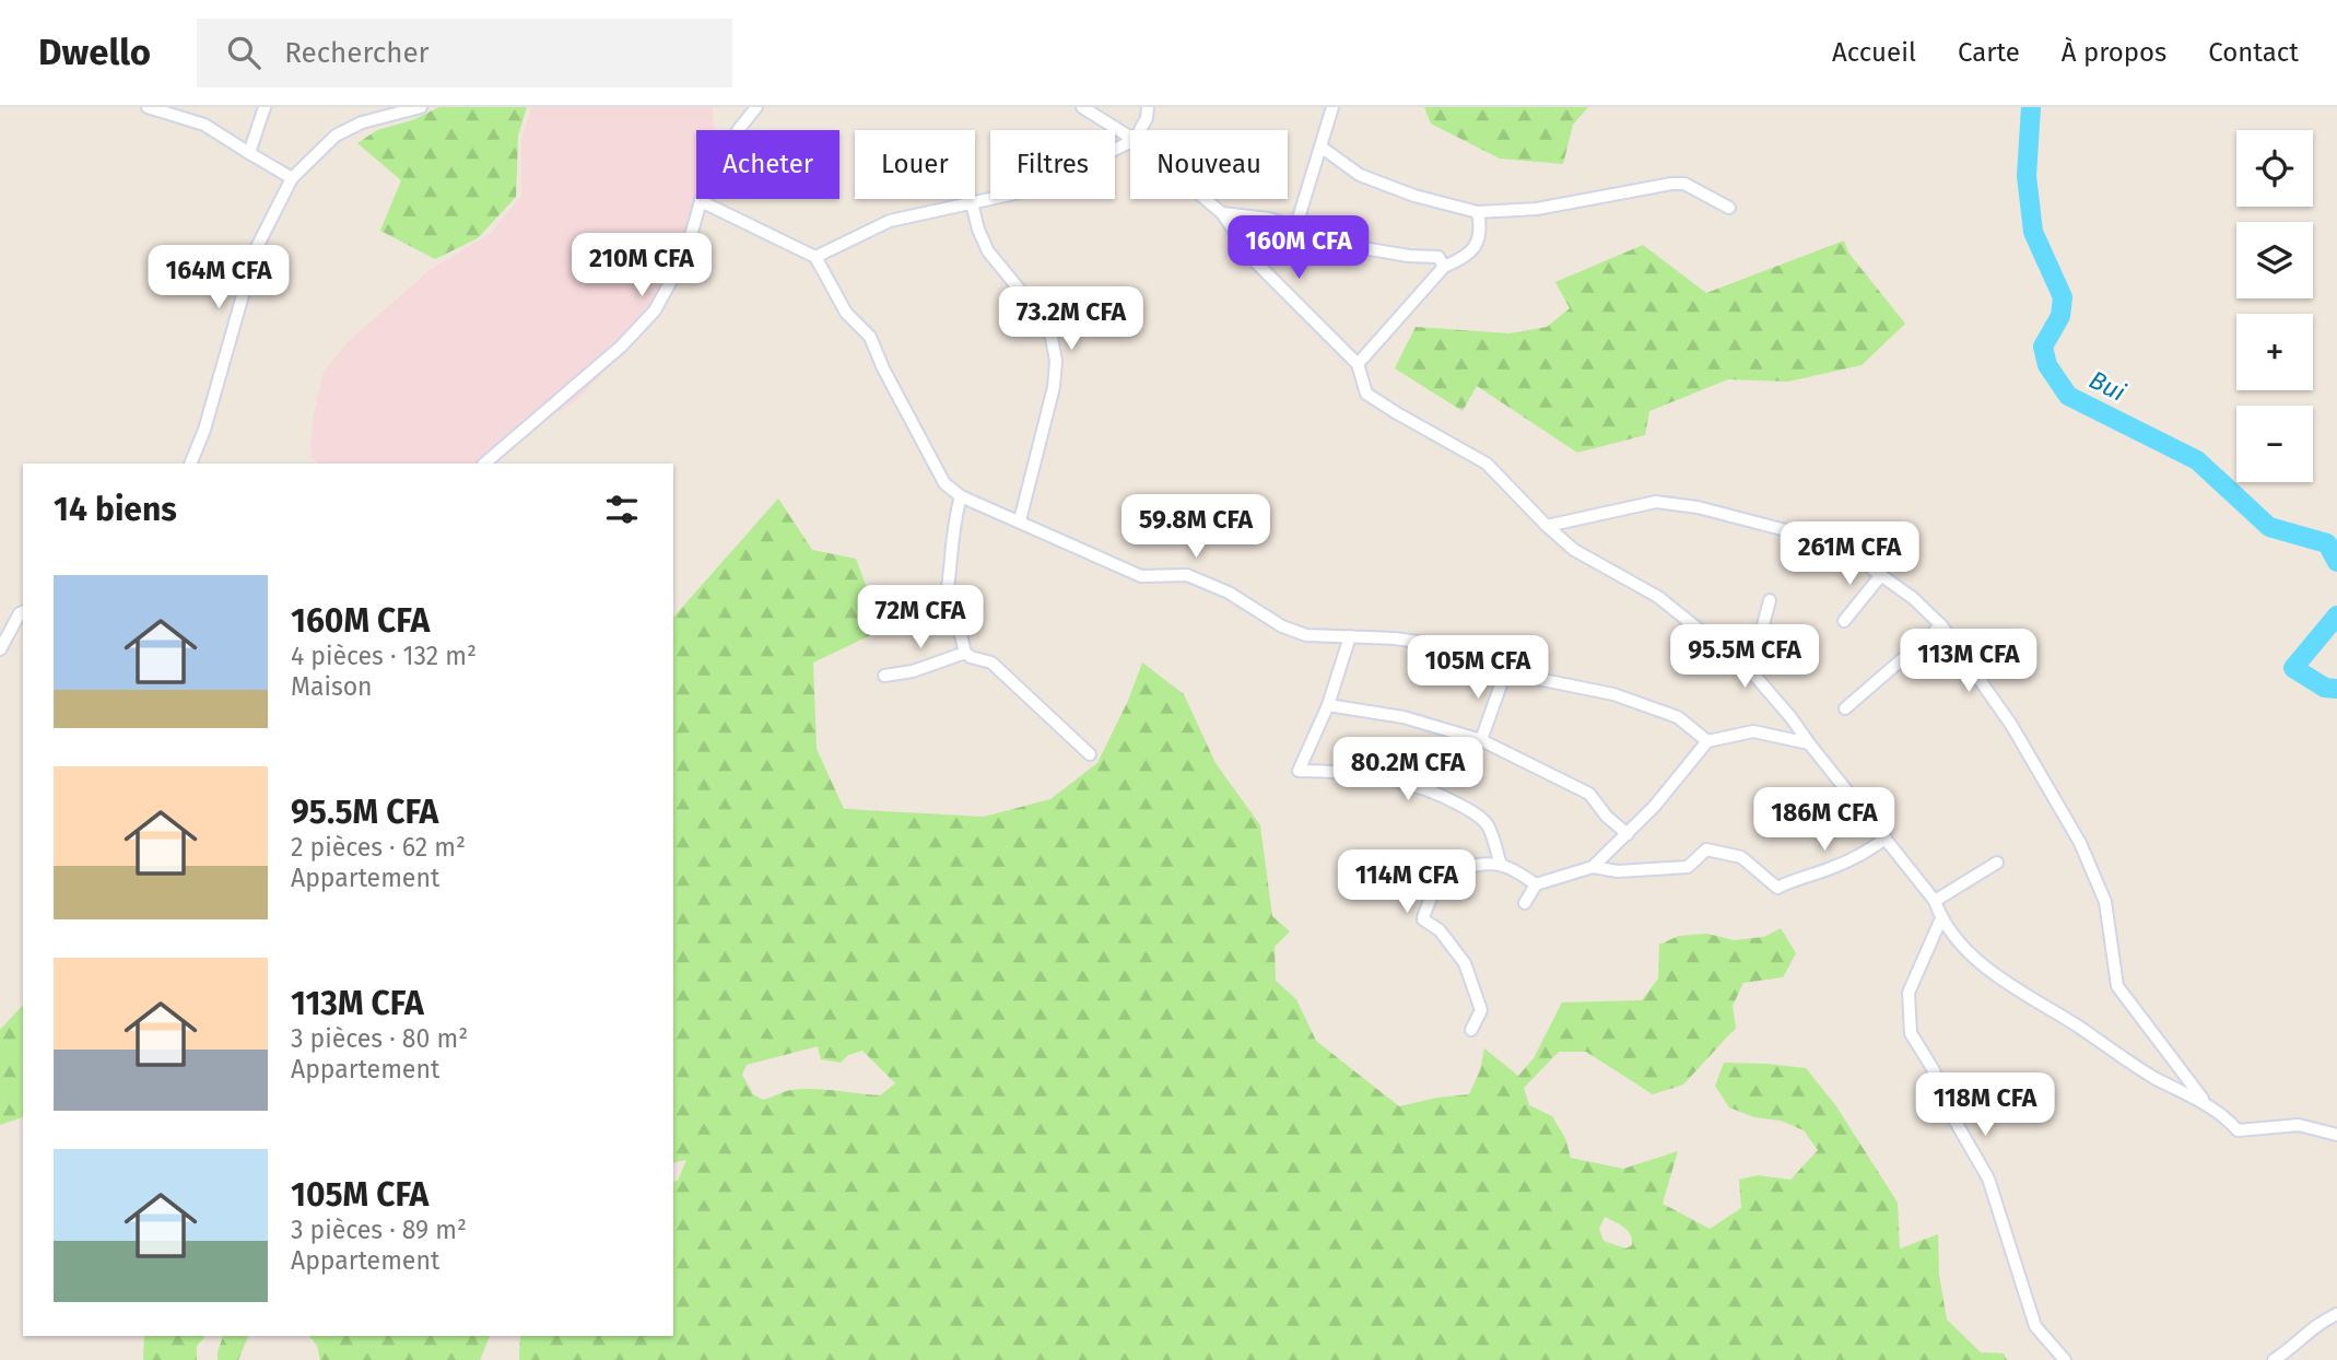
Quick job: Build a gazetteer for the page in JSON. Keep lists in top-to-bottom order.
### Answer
{
  "water": ["Bui"],
  "page": {
    "header": "Dwello",
    "search": "Rechercher",
    "nav": [
      "Accueil",
      "Carte",
      "À propos",
      "Contact"
    ],
    "map_buttons": ["+", "−"],
    "chip": [
      "Acheter",
      "Louer",
      "Filtres",
      "Nouveau"
    ],
    "price": [
      "160M CFA",
      "210M CFA",
      "164M CFA",
      "73.2M CFA",
      "59.8M CFA",
      "261M CFA",
      "72M CFA",
      "95.5M CFA",
      "113M CFA",
      "105M CFA",
      "80.2M CFA",
      "186M CFA",
      "114M CFA",
      "118M CFA"
    ],
    "heading": "14 biens",
    "list": [
      {
        "name": "160M CFA",
        "note": "4 pièces · 132 m² · Maison"
      },
      {
        "name": "95.5M CFA",
        "note": "2 pièces · 62 m² · Appartement"
      },
      {
        "name": "113M CFA",
        "note": "3 pièces · 80 m² · Appartement"
      },
      {
        "name": "105M CFA",
        "note": "3 pièces · 89 m² · Appartement"
      }
    ]
  }
}
